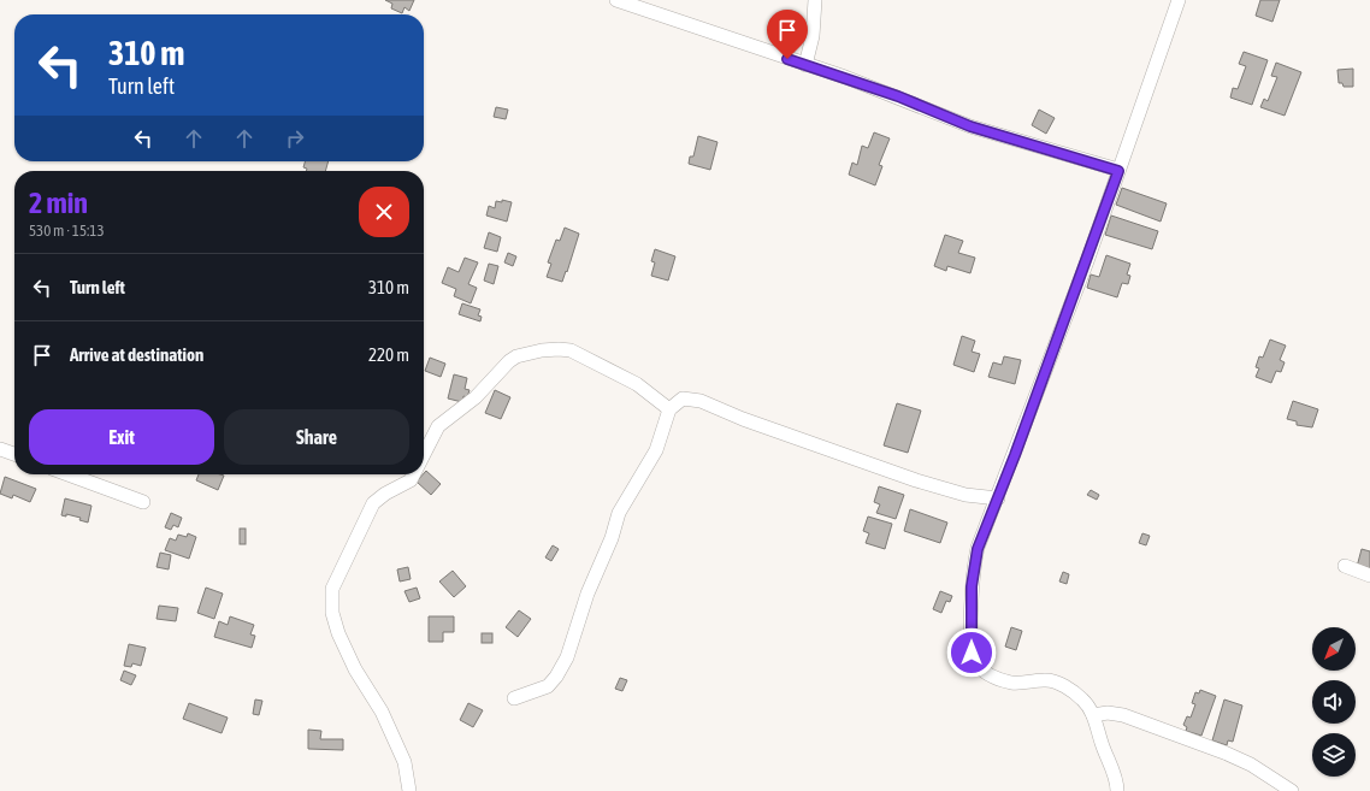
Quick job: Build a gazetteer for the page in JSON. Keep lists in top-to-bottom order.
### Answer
{
  "north": "bottom left",
  "page": {
    "turn": ["310 m", "Turn left"],
    "heading": ["2 min", "530 m · 15:13"],
    "list": [
      {
        "name": "Turn left",
        "value": "310 m"
      },
      {
        "name": "Arrive at destination",
        "value": "220 m"
      }
    ],
    "buttons": ["Exit", "Share"]
  }
}
